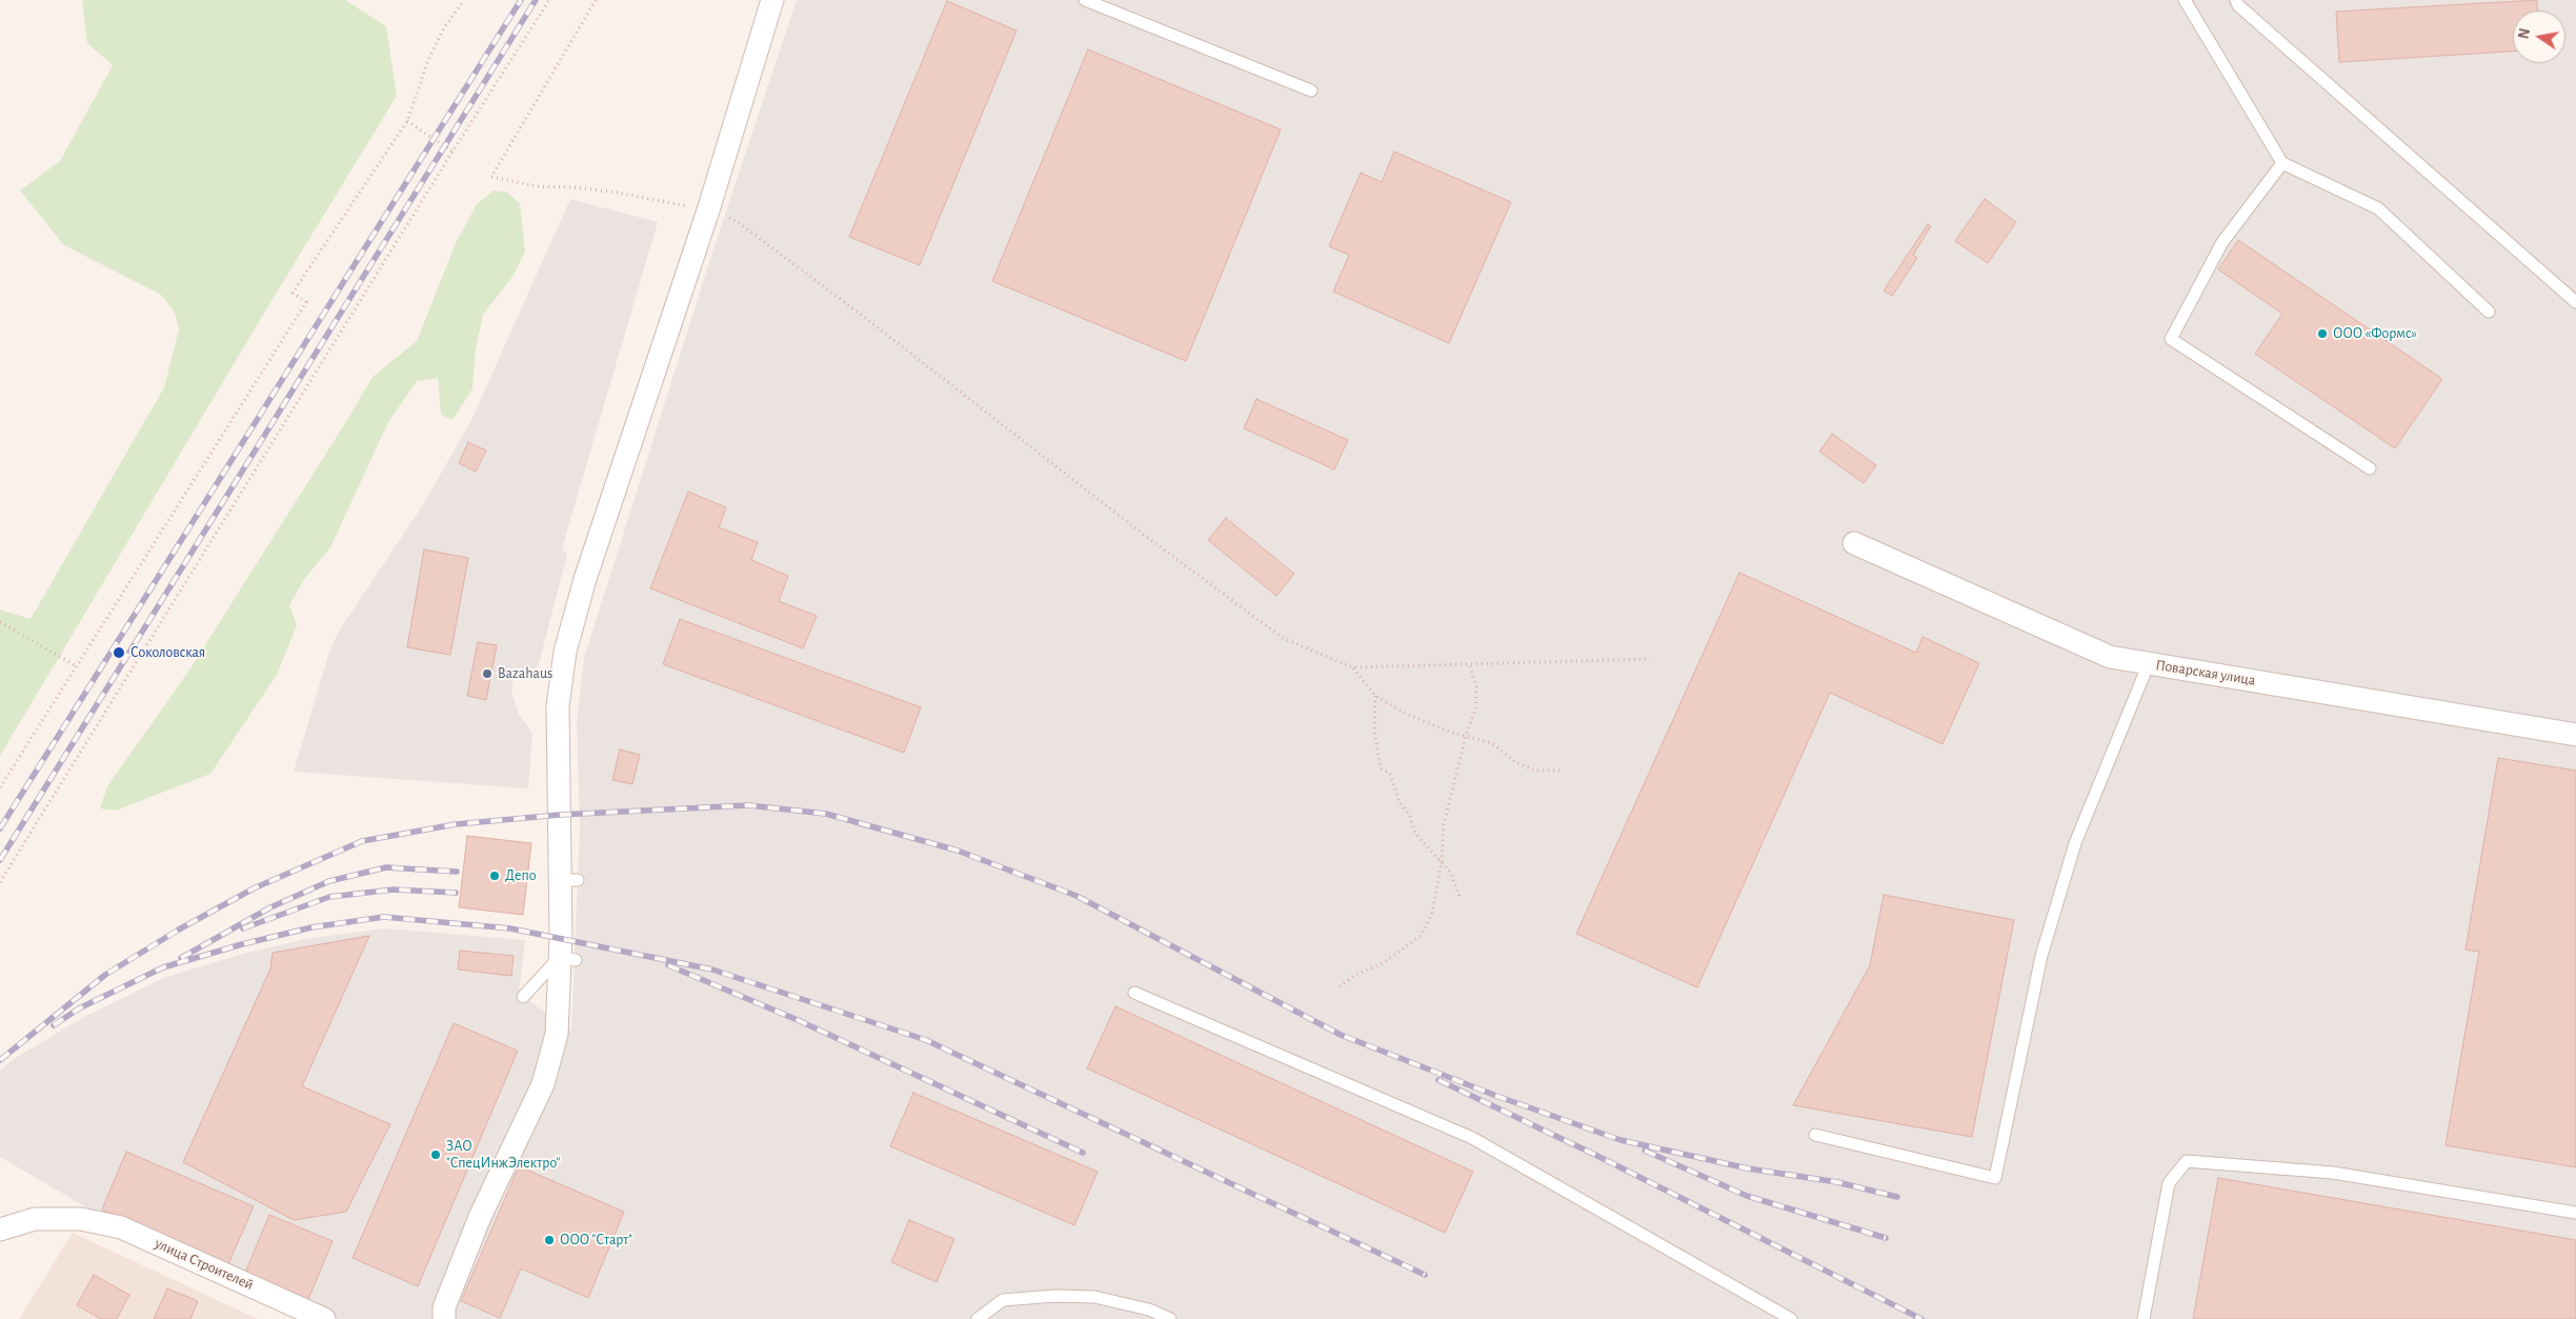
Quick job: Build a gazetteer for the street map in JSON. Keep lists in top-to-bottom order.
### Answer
{
  "streets": {
    "street": ["Поварская улица", "улица Строителей"]
  },
  "places": [
    "ООО «Формс»",
    "Соколовская",
    "Bazahaus",
    "Депо",
    "ЗАО \"СпецИнжЭлектро\"",
    "ООО \"Старт\""
  ],
  "north": "left"
}
